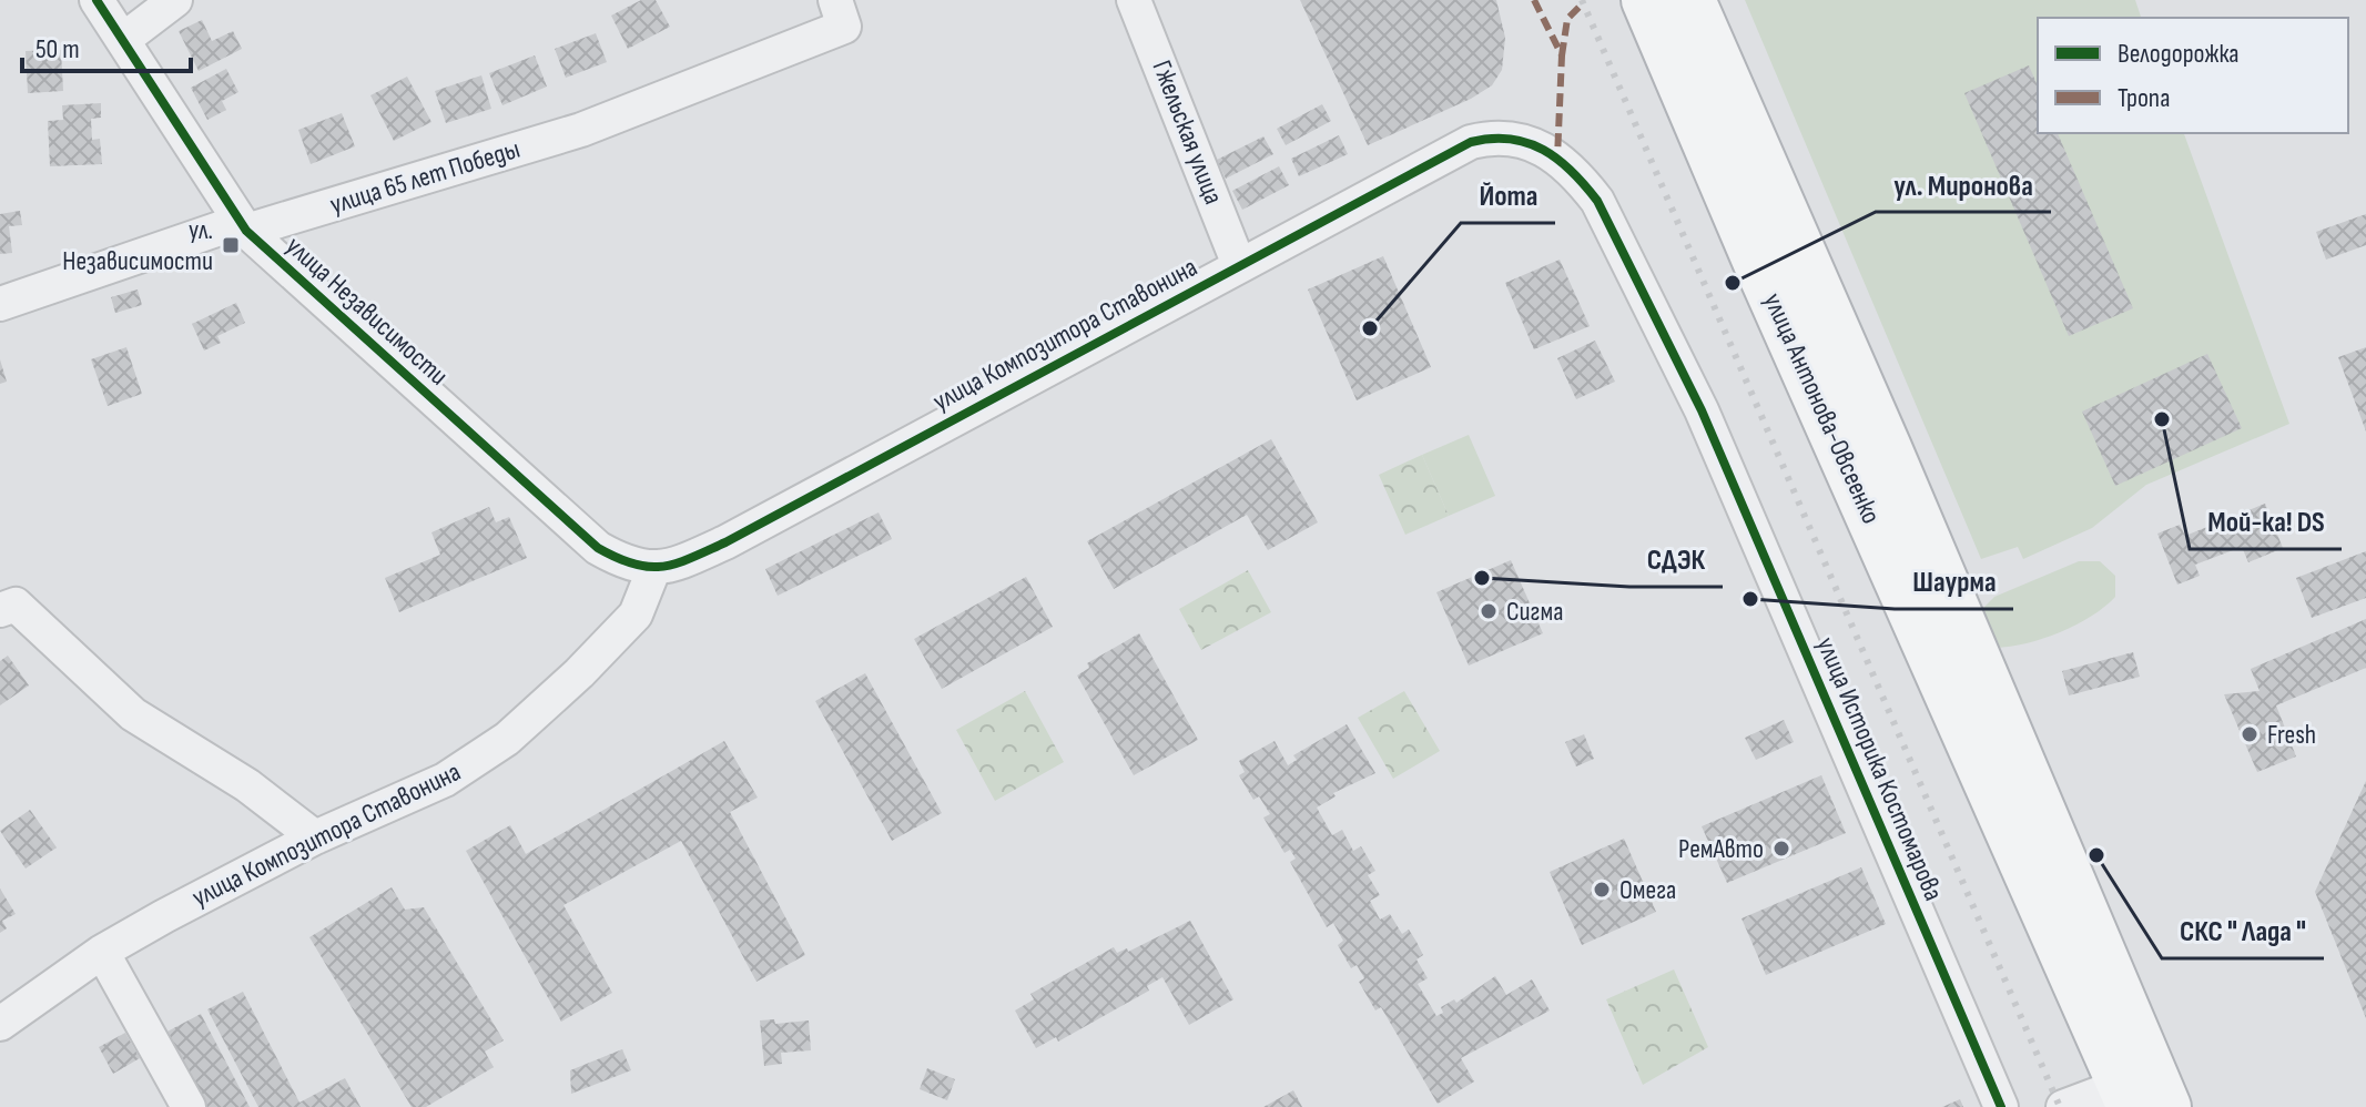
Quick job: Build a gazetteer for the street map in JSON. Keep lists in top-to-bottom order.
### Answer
{
  "streets": {
    "highway": ["улица Антонова-Овсеенко"],
    "street": [
      "Гжельская улица",
      "улица 65 лет Победы",
      "улица Независимости",
      "улица Композитора Ставонина",
      "улица Историка Костомарова"
    ]
  },
  "crossings": [
    ["Гжельская улица", "улица Композитора Ставонина"],
    ["улица 65 лет Победы", "улица Независимости"],
    ["улица Независимости", "улица Композитора Ставонина"],
    ["улица Композитора Ставонина", "улица Историка Костомарова"]
  ],
  "places": {
    "transit": ["ул. Независимости"],
    "other": [
      "ул. Миронова",
      "Йота",
      "Мой-ка! DS",
      "СДЭК",
      "Шаурма",
      "Сигма",
      "Fresh",
      "РемАвто",
      "СКС \" Лада \"",
      "Омега"
    ]
  },
  "legend": ["Велодорожка", "Тропа"],
  "scale_bar": "50 m"
}
